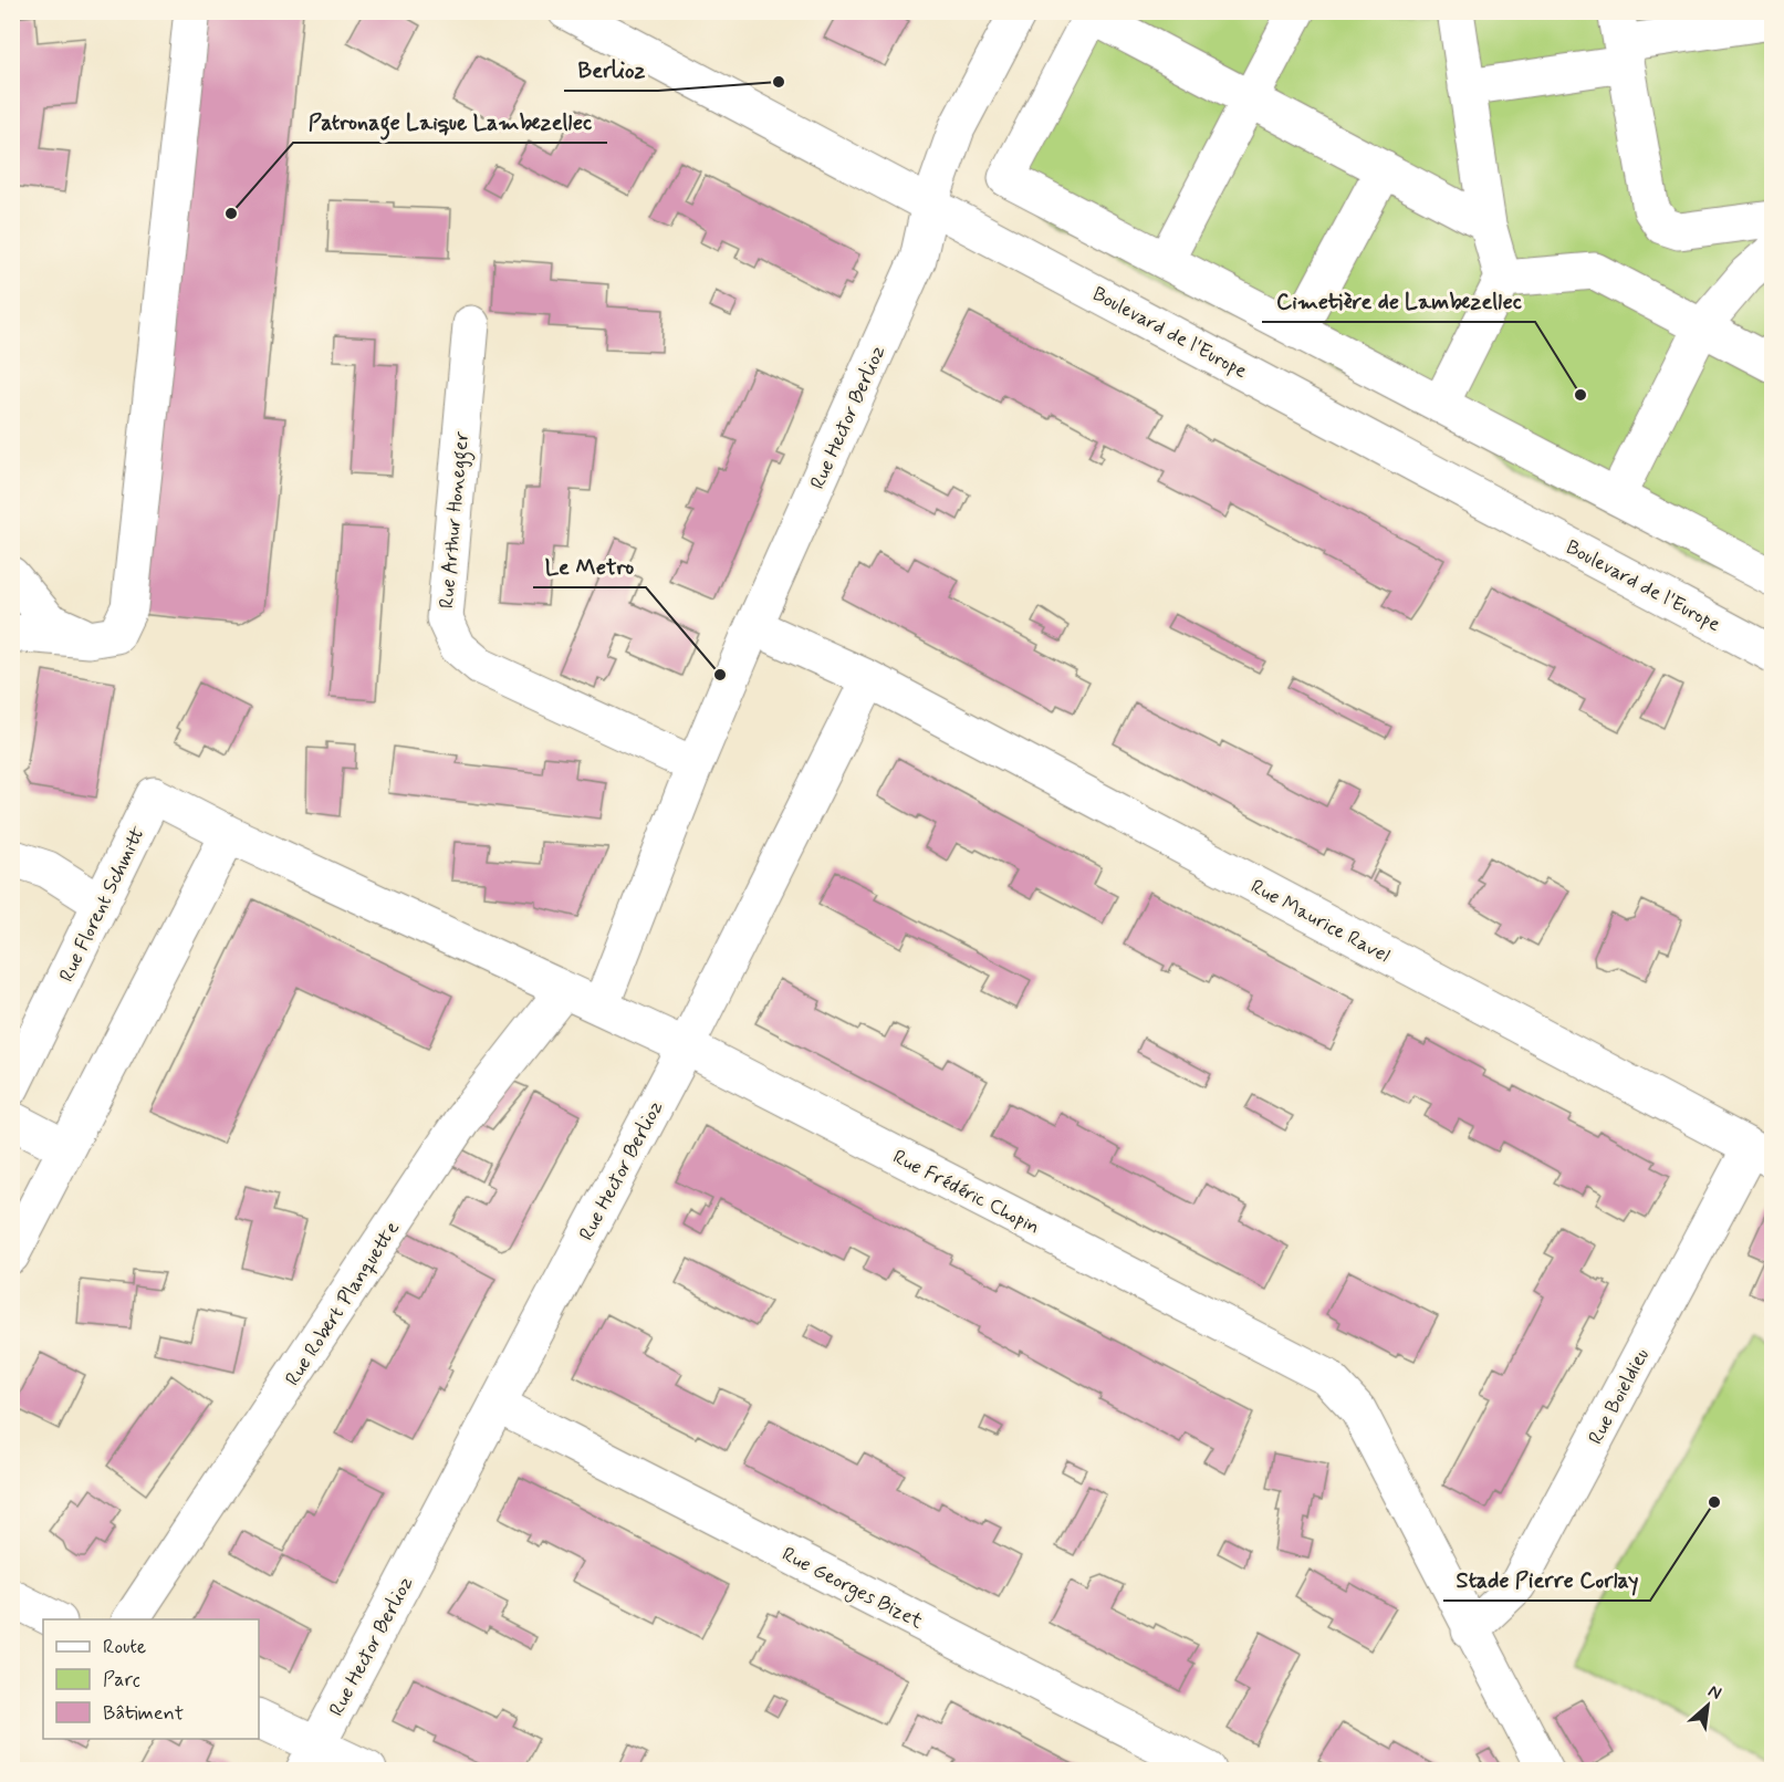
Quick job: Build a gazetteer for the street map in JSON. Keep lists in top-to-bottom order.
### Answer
{
  "streets": {
    "street": [
      "Boulevard de l'Europe",
      "Rue Hector Berlioz",
      "Rue Arthur Honegger",
      "Rue Florent Schmitt",
      "Rue Maurice Ravel",
      "Rue Frédéric Chopin",
      "Rue Robert Planquette",
      "Rue Boieldieu",
      "Rue Georges Bizet"
    ]
  },
  "crossings": [
    ["Boulevard de l'Europe", "Rue Hector Berlioz"],
    ["Rue Hector Berlioz", "Rue Arthur Honegger"],
    ["Rue Hector Berlioz", "Rue Maurice Ravel"],
    ["Rue Hector Berlioz", "Rue Frédéric Chopin"],
    ["Rue Hector Berlioz", "Rue Georges Bizet"],
    ["Rue Florent Schmitt", "Rue Frédéric Chopin"],
    ["Rue Florent Schmitt", "Rue Robert Planquette"],
    ["Rue Maurice Ravel", "Rue Boieldieu"],
    ["Rue Frédéric Chopin", "Rue Robert Planquette"],
    ["Rue Frédéric Chopin", "Rue Boieldieu"]
  ],
  "places": [
    "Berlioz",
    "Patronage Laique Lambezellec",
    "Cimetière de Lambezellec",
    "Le Metro",
    "Stade Pierre Corlay"
  ],
  "legend": ["Route", "Parc", "Bâtiment"],
  "north": "top right"
}
